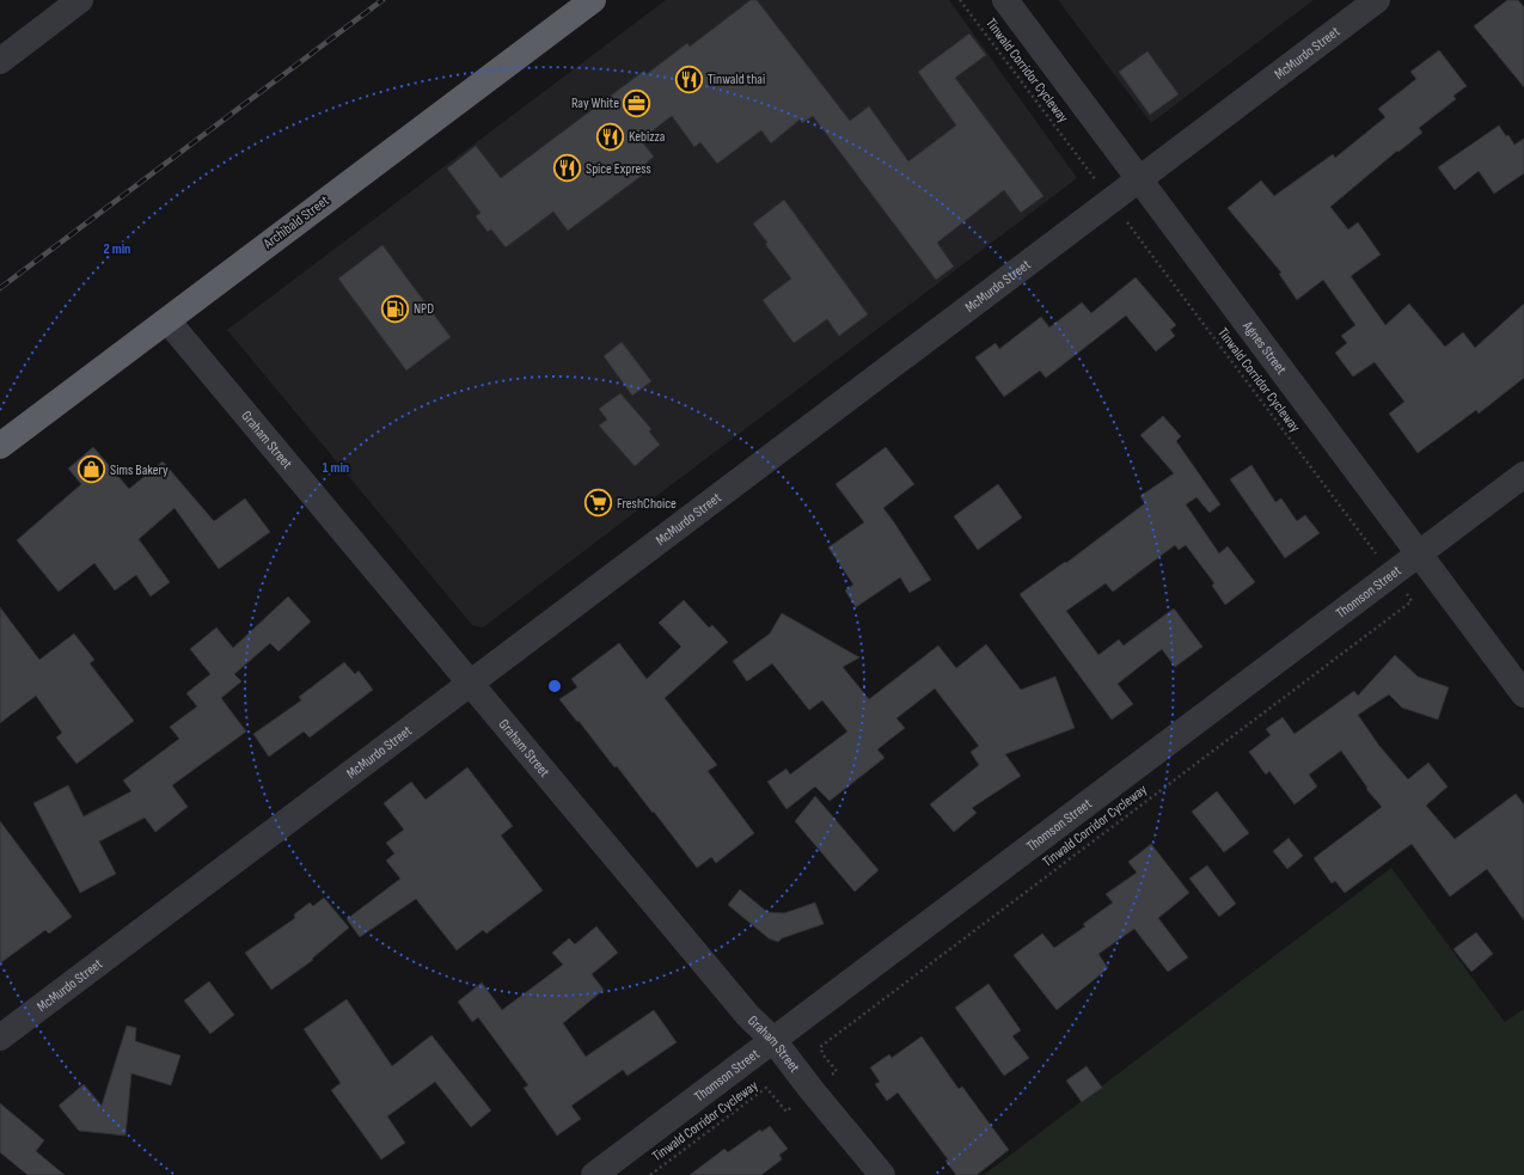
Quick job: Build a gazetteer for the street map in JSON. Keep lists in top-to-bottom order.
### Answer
{
  "streets": {
    "highway": ["Archibald Street"],
    "street": [
      "McMurdo Street",
      "Agnes Street",
      "Graham Street",
      "Thomson Street"
    ],
    "path": ["Tinwald Corridor Cycleway"]
  },
  "crossings": [
    ["McMurdo Street", "Agnes Street"],
    ["McMurdo Street", "Graham Street"],
    ["Archibald Street", "Graham Street"],
    ["Agnes Street", "Thomson Street"],
    ["Graham Street", "Thomson Street"]
  ],
  "places": {
    "restaurant": ["Tinwald thai", "Kebizza", "Spice Express"],
    "office": ["Ray White"],
    "fuel station": ["NPD"],
    "shop": ["Sims Bakery"],
    "supermarket": ["FreshChoice"]
  },
  "rings": ["2 min", "1 min"]
}
